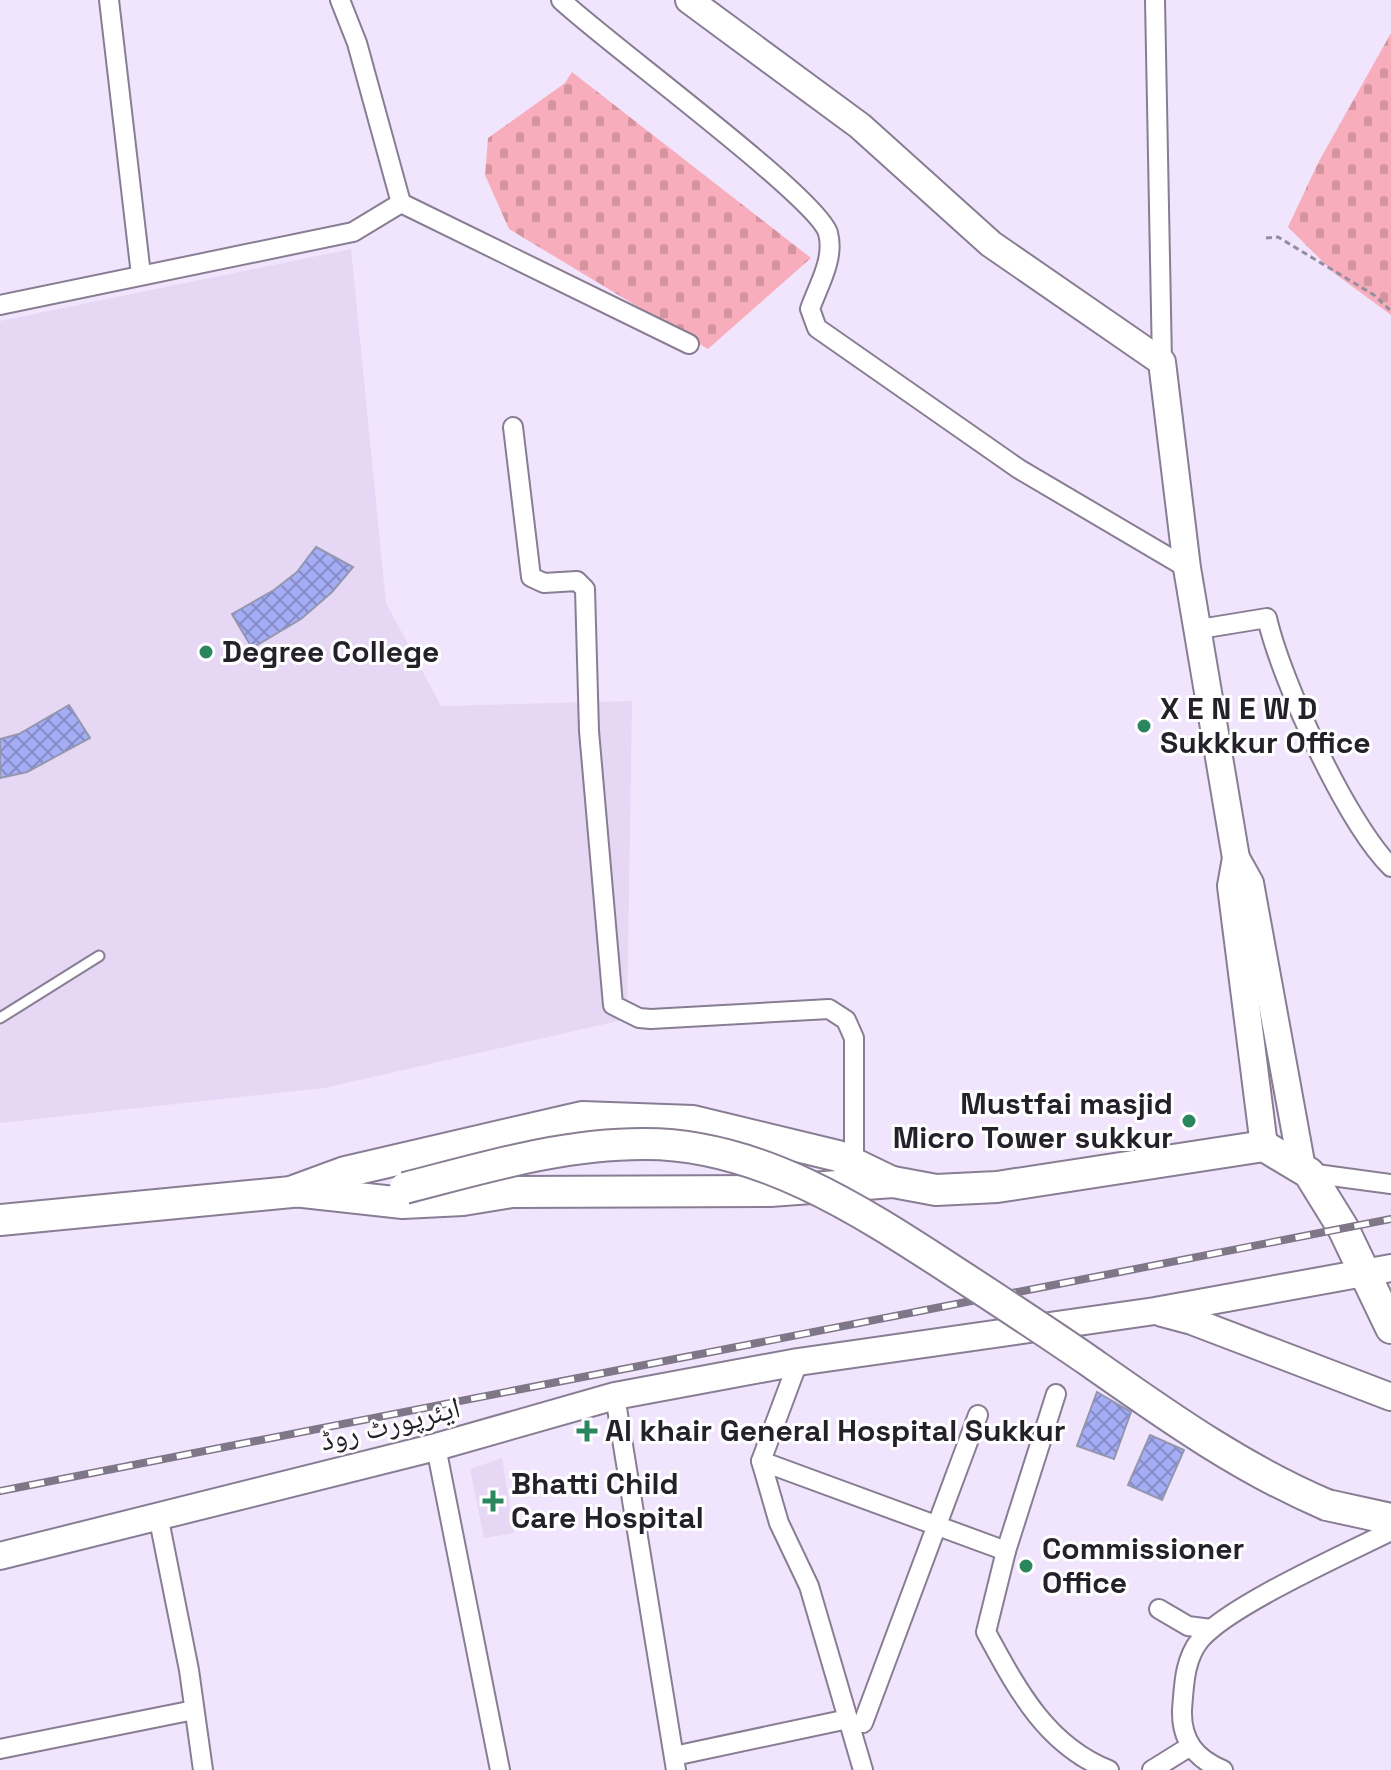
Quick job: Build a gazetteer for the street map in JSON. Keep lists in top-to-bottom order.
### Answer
{
  "streets": {
    "main road": ["ایئرپورٹ روڈ"]
  },
  "places": {
    "other": [
      "Degree College",
      "X E N E W D Sukkkur Office",
      "Mustfai masjid Micro Tower sukkur",
      "Commissioner Office"
    ],
    "health": ["Al khair General Hospital Sukkur", "Bhatti Child Care Hospital"]
  }
}
